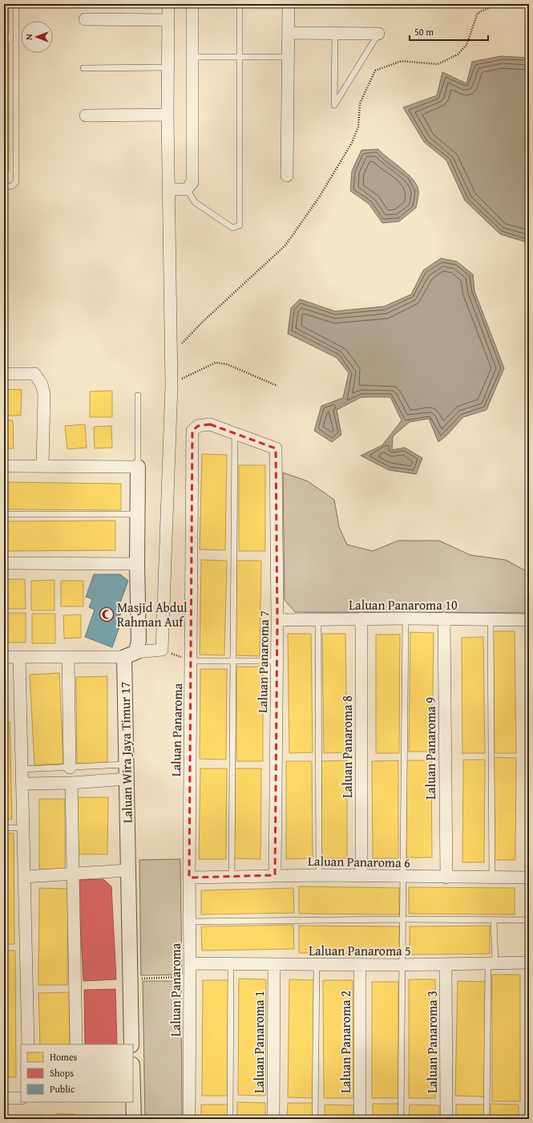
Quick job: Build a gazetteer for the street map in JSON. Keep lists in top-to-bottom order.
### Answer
{
  "streets": {
    "street": [
      "Laluan Panaroma 10",
      "Laluan Panaroma 7",
      "Laluan Panaroma",
      "Laluan Panaroma 8",
      "Laluan Panaroma 9",
      "Laluan Wira Jaya Timur 17",
      "Laluan Panaroma 6",
      "Laluan Panaroma 5",
      "Laluan Panaroma 1",
      "Laluan Panaroma 2",
      "Laluan Panaroma 3"
    ]
  },
  "crossings": [
    ["Laluan Panaroma 10", "Laluan Panaroma 7"],
    ["Laluan Panaroma 10", "Laluan Panaroma 8"],
    ["Laluan Panaroma 10", "Laluan Panaroma 9"],
    ["Laluan Panaroma 7", "Laluan Panaroma"],
    ["Laluan Panaroma 7", "Laluan Panaroma 6"],
    ["Laluan Panaroma", "Laluan Panaroma 6"],
    ["Laluan Panaroma", "Laluan Panaroma 5"],
    ["Laluan Panaroma 8", "Laluan Panaroma 6"],
    ["Laluan Panaroma 9", "Laluan Panaroma 6"],
    ["Laluan Panaroma 5", "Laluan Panaroma 1"],
    ["Laluan Panaroma 5", "Laluan Panaroma 2"],
    ["Laluan Panaroma 5", "Laluan Panaroma 3"]
  ],
  "places": {
    "mosque": ["Masjid Abdul Rahman Auf"]
  },
  "legend": ["Homes", "Shops", "Public"],
  "scale_bar": "50 m",
  "north": "left"
}
